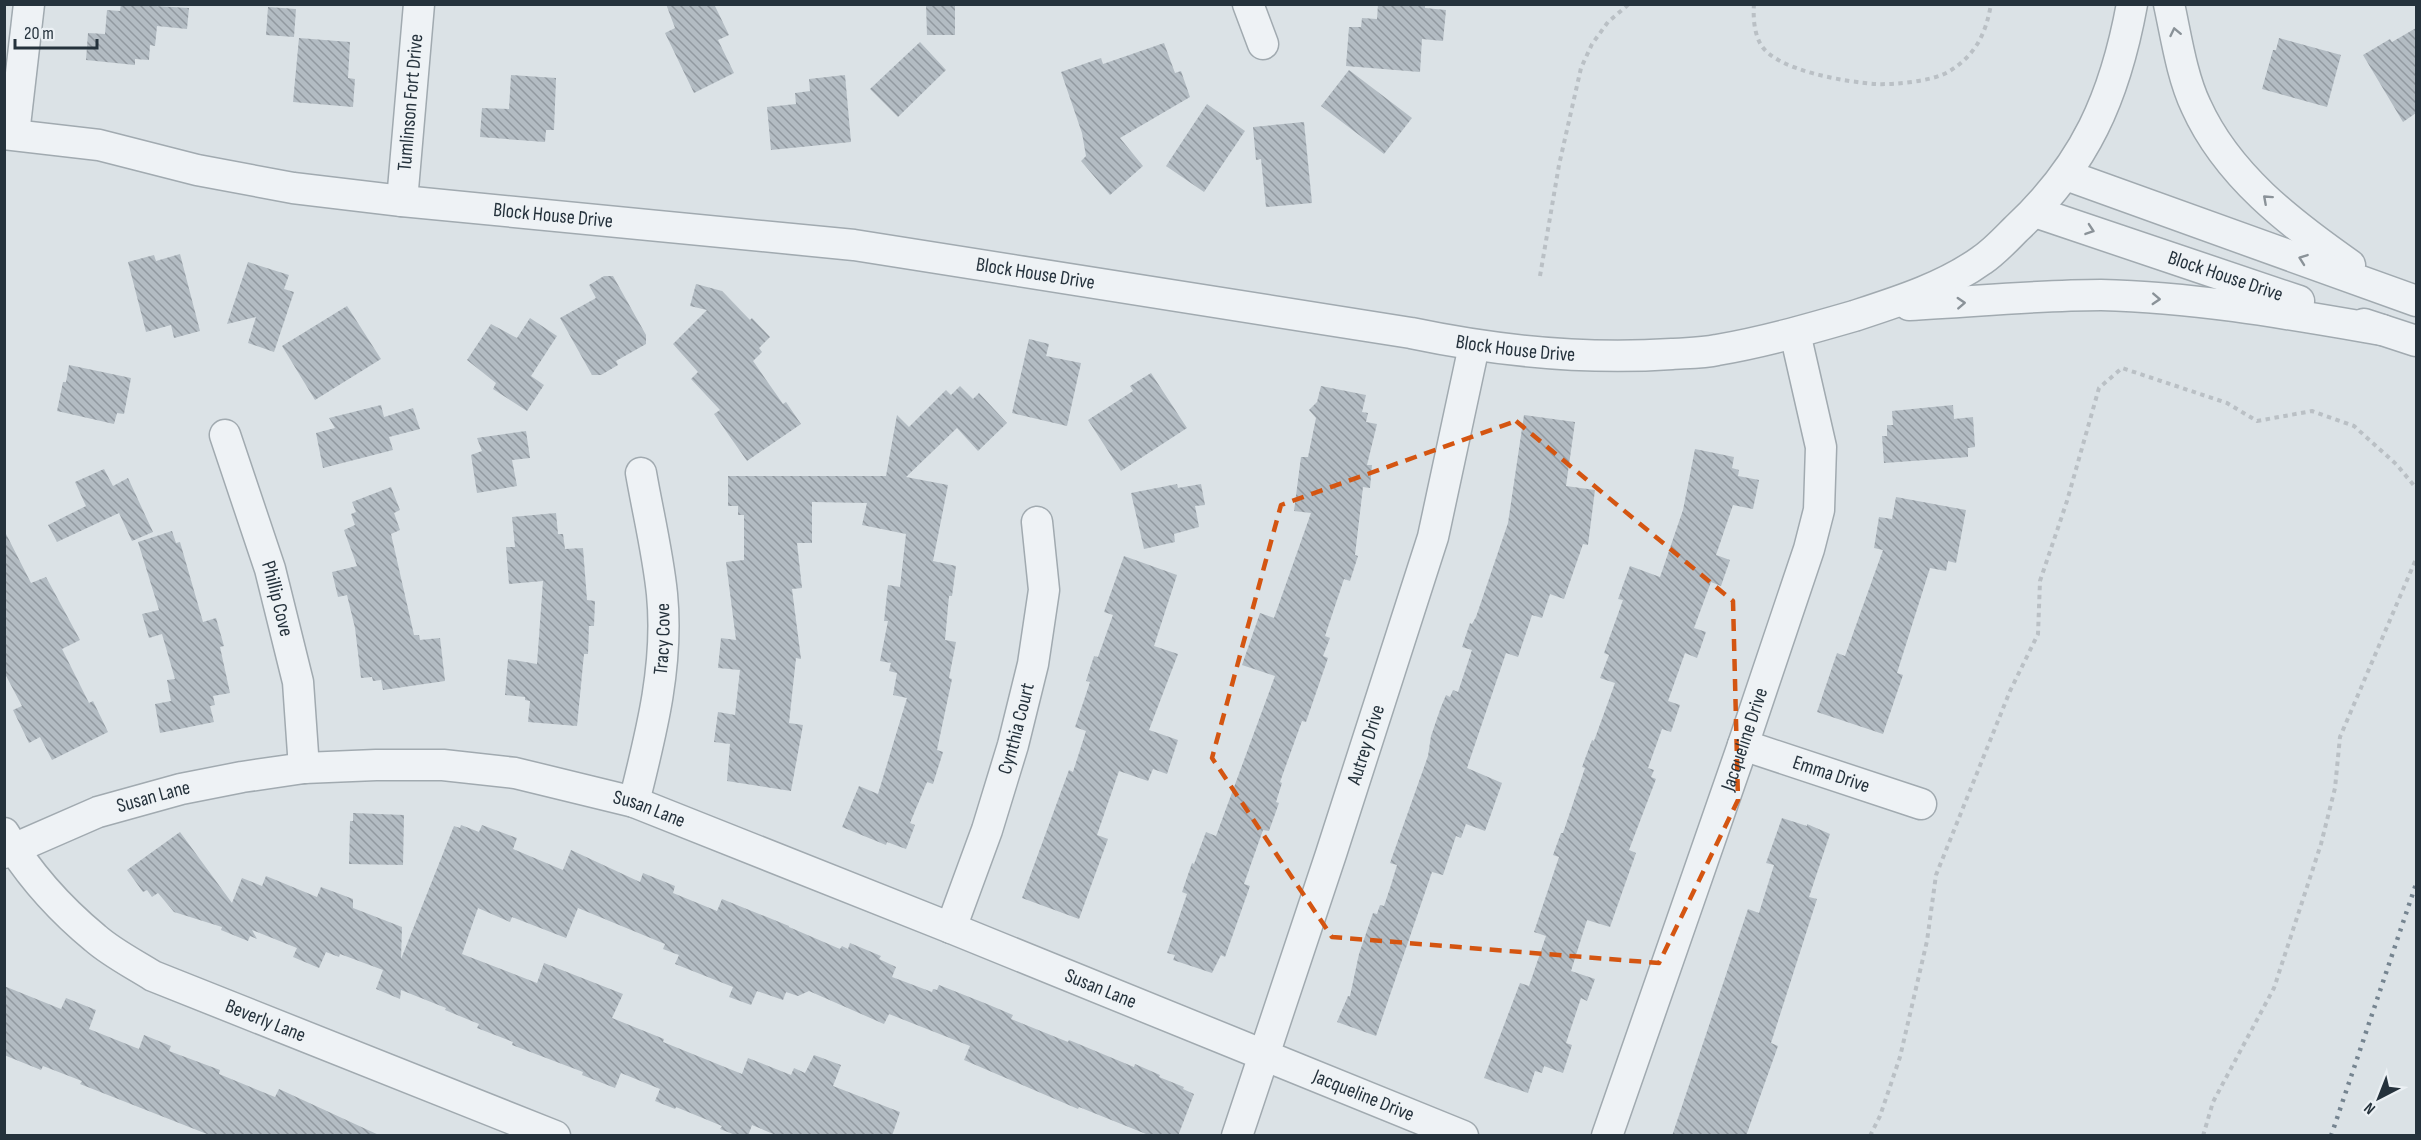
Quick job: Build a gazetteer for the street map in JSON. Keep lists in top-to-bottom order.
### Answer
{
  "streets": {
    "street": [
      "Tumlinson Fort Drive",
      "Block House Drive",
      "Phillip Cove",
      "Tracy Cove",
      "Cynthia Court",
      "Jacqueline Drive",
      "Autrey Drive",
      "Emma Drive",
      "Susan Lane",
      "Beverly Lane"
    ]
  },
  "crossings": [
    ["Tumlinson Fort Drive", "Block House Drive"],
    ["Block House Drive", "Jacqueline Drive"],
    ["Block House Drive", "Autrey Drive"],
    ["Phillip Cove", "Susan Lane"],
    ["Tracy Cove", "Susan Lane"],
    ["Cynthia Court", "Susan Lane"],
    ["Jacqueline Drive", "Autrey Drive"],
    ["Jacqueline Drive", "Emma Drive"],
    ["Jacqueline Drive", "Susan Lane"],
    ["Autrey Drive", "Susan Lane"],
    ["Susan Lane", "Beverly Lane"]
  ],
  "scale_bar": "20 m",
  "north": "bottom left"
}
